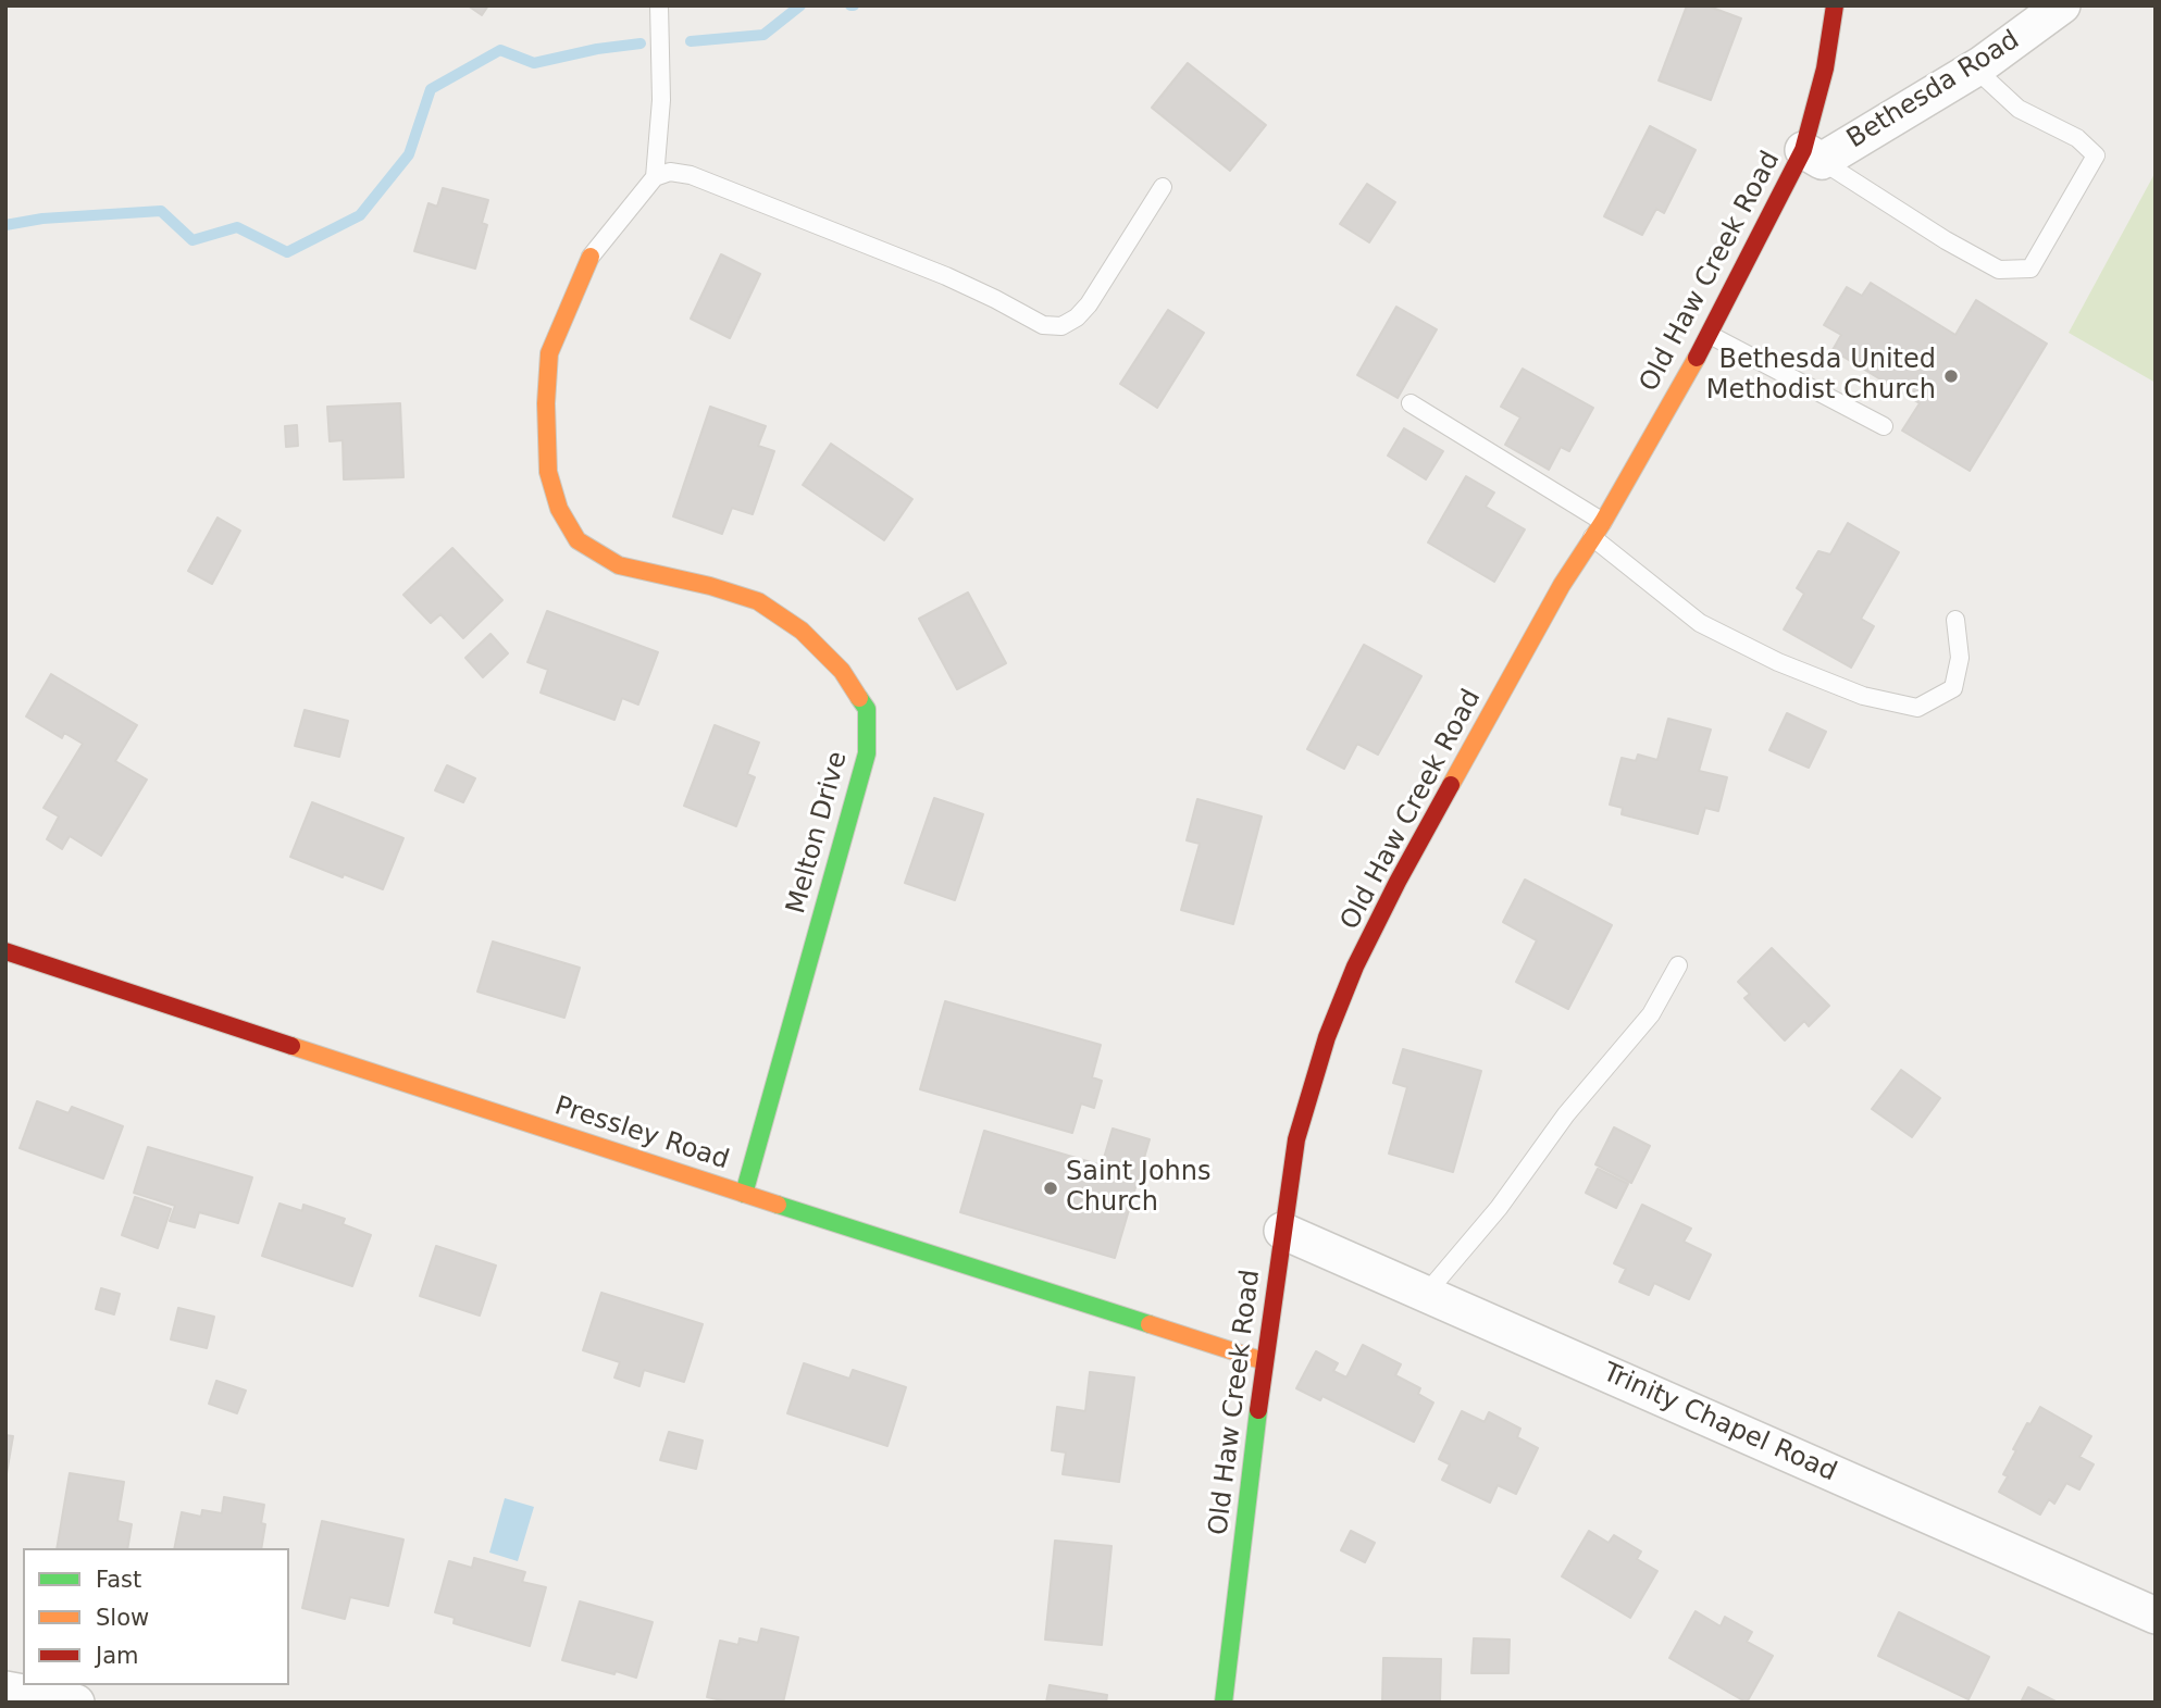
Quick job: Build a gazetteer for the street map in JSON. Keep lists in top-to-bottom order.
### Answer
{
  "streets": {
    "street": [
      "Bethesda Road",
      "Old Haw Creek Road",
      "Melton Drive",
      "Pressley Road",
      "Trinity Chapel Road"
    ]
  },
  "crossings": [
    ["Bethesda Road", "Old Haw Creek Road"],
    ["Old Haw Creek Road", "Pressley Road"],
    ["Old Haw Creek Road", "Trinity Chapel Road"],
    ["Melton Drive", "Pressley Road"]
  ],
  "places": ["Bethesda United Methodist Church", "Saint Johns Church"],
  "legend": ["Fast", "Slow", "Jam"]
}
